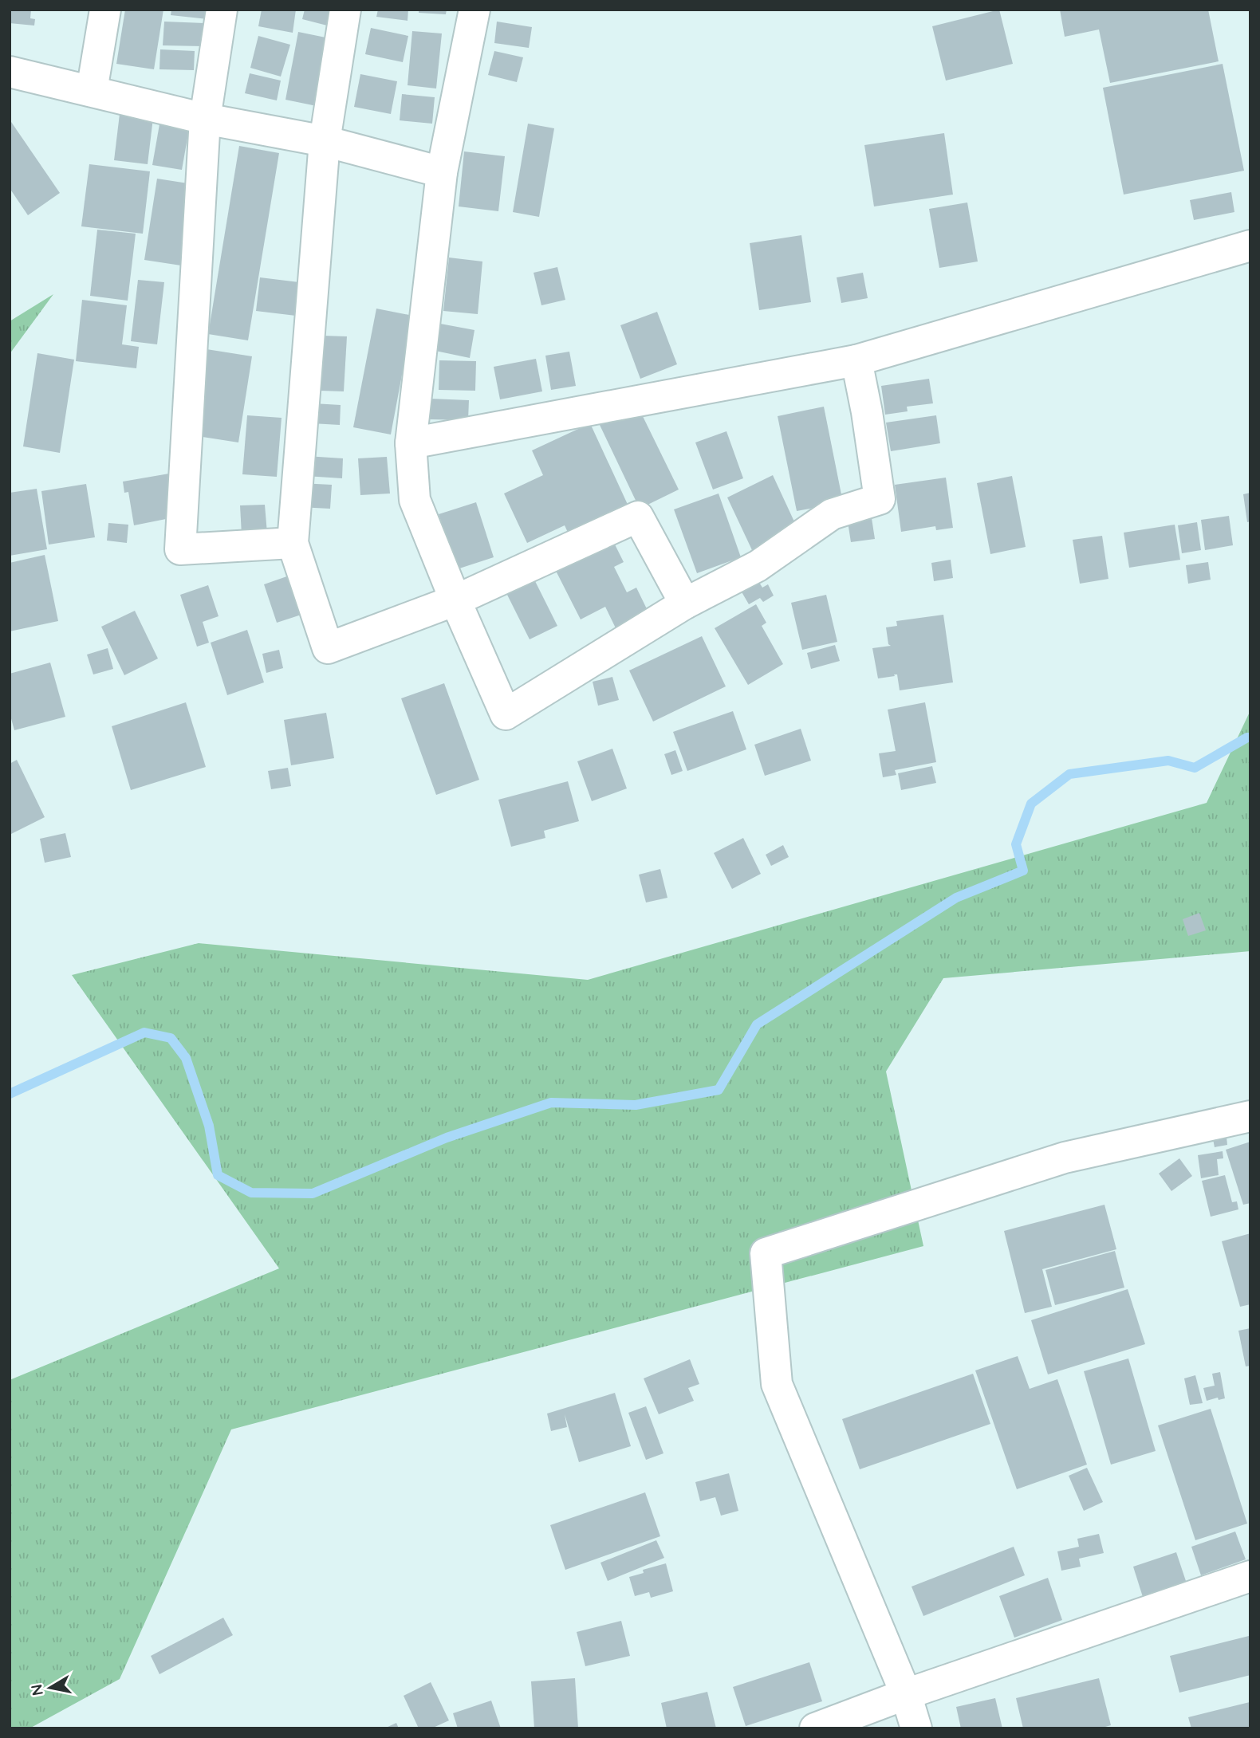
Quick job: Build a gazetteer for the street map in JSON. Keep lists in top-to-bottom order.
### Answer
{
  "north": "left"
}
